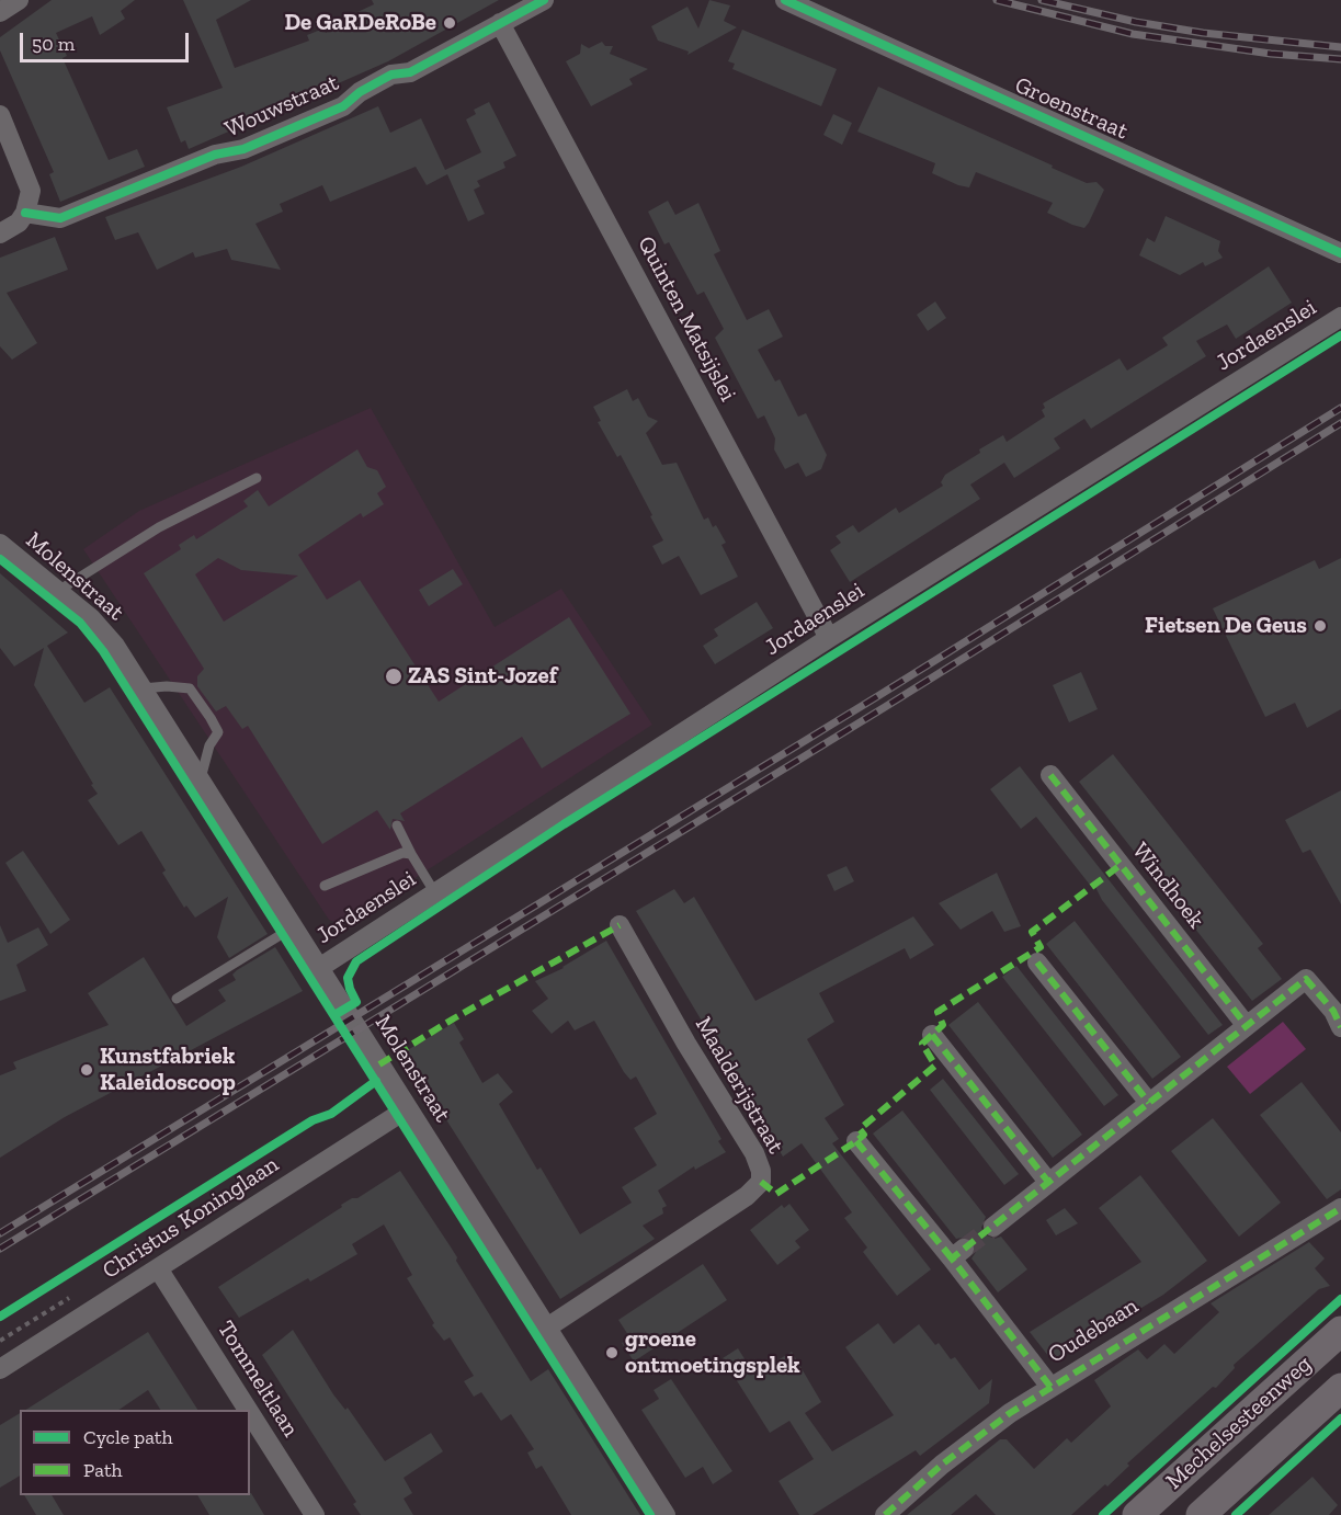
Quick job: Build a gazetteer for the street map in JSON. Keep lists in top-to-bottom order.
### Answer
{
  "streets": {
    "main road": ["Mechelsesteenweg"],
    "street": [
      "Wouwstraat",
      "Groenstraat",
      "Quinten Matsijslei",
      "Jordaenslei",
      "Molenstraat",
      "Windhoek",
      "Maalderijstraat",
      "Christus Koninglaan",
      "Oudebaan",
      "Tommeltlaan"
    ]
  },
  "crossings": [
    ["Wouwstraat", "Quinten Matsijslei"],
    ["Quinten Matsijslei", "Jordaenslei"],
    ["Jordaenslei", "Molenstraat"],
    ["Molenstraat", "Maalderijstraat"],
    ["Molenstraat", "Christus Koninglaan"],
    ["Christus Koninglaan", "Tommeltlaan"]
  ],
  "places": [
    "De GaRDeRoBe",
    "Fietsen De Geus",
    "ZAS Sint-Jozef",
    "Kunstfabriek Kaleidoscoop",
    "groene ontmoetingsplek"
  ],
  "legend": ["Cycle path", "Path"],
  "scale_bar": "50 m"
}
